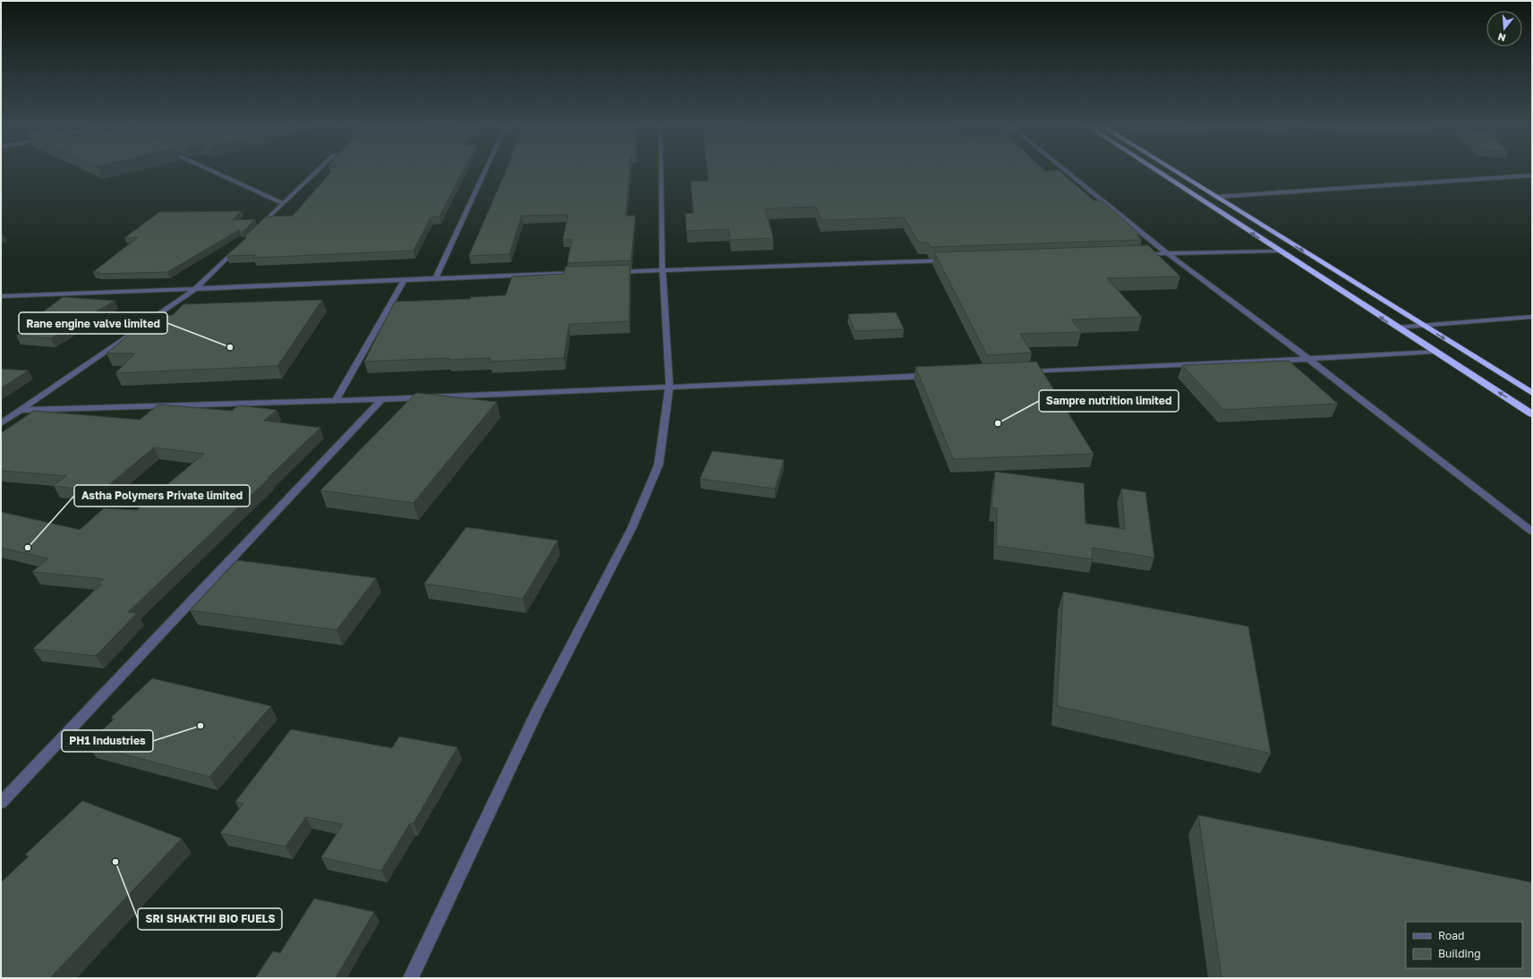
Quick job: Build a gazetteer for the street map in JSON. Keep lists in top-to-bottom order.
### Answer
{
  "places": [
    "Rane engine valve limited",
    "Sampre nutrition limited",
    "Astha Polymers Private limited",
    "PH1 Industries",
    "SRI SHAKTHI BIO FUELS"
  ],
  "legend": ["Road", "Building"],
  "north": "bottom"
}
